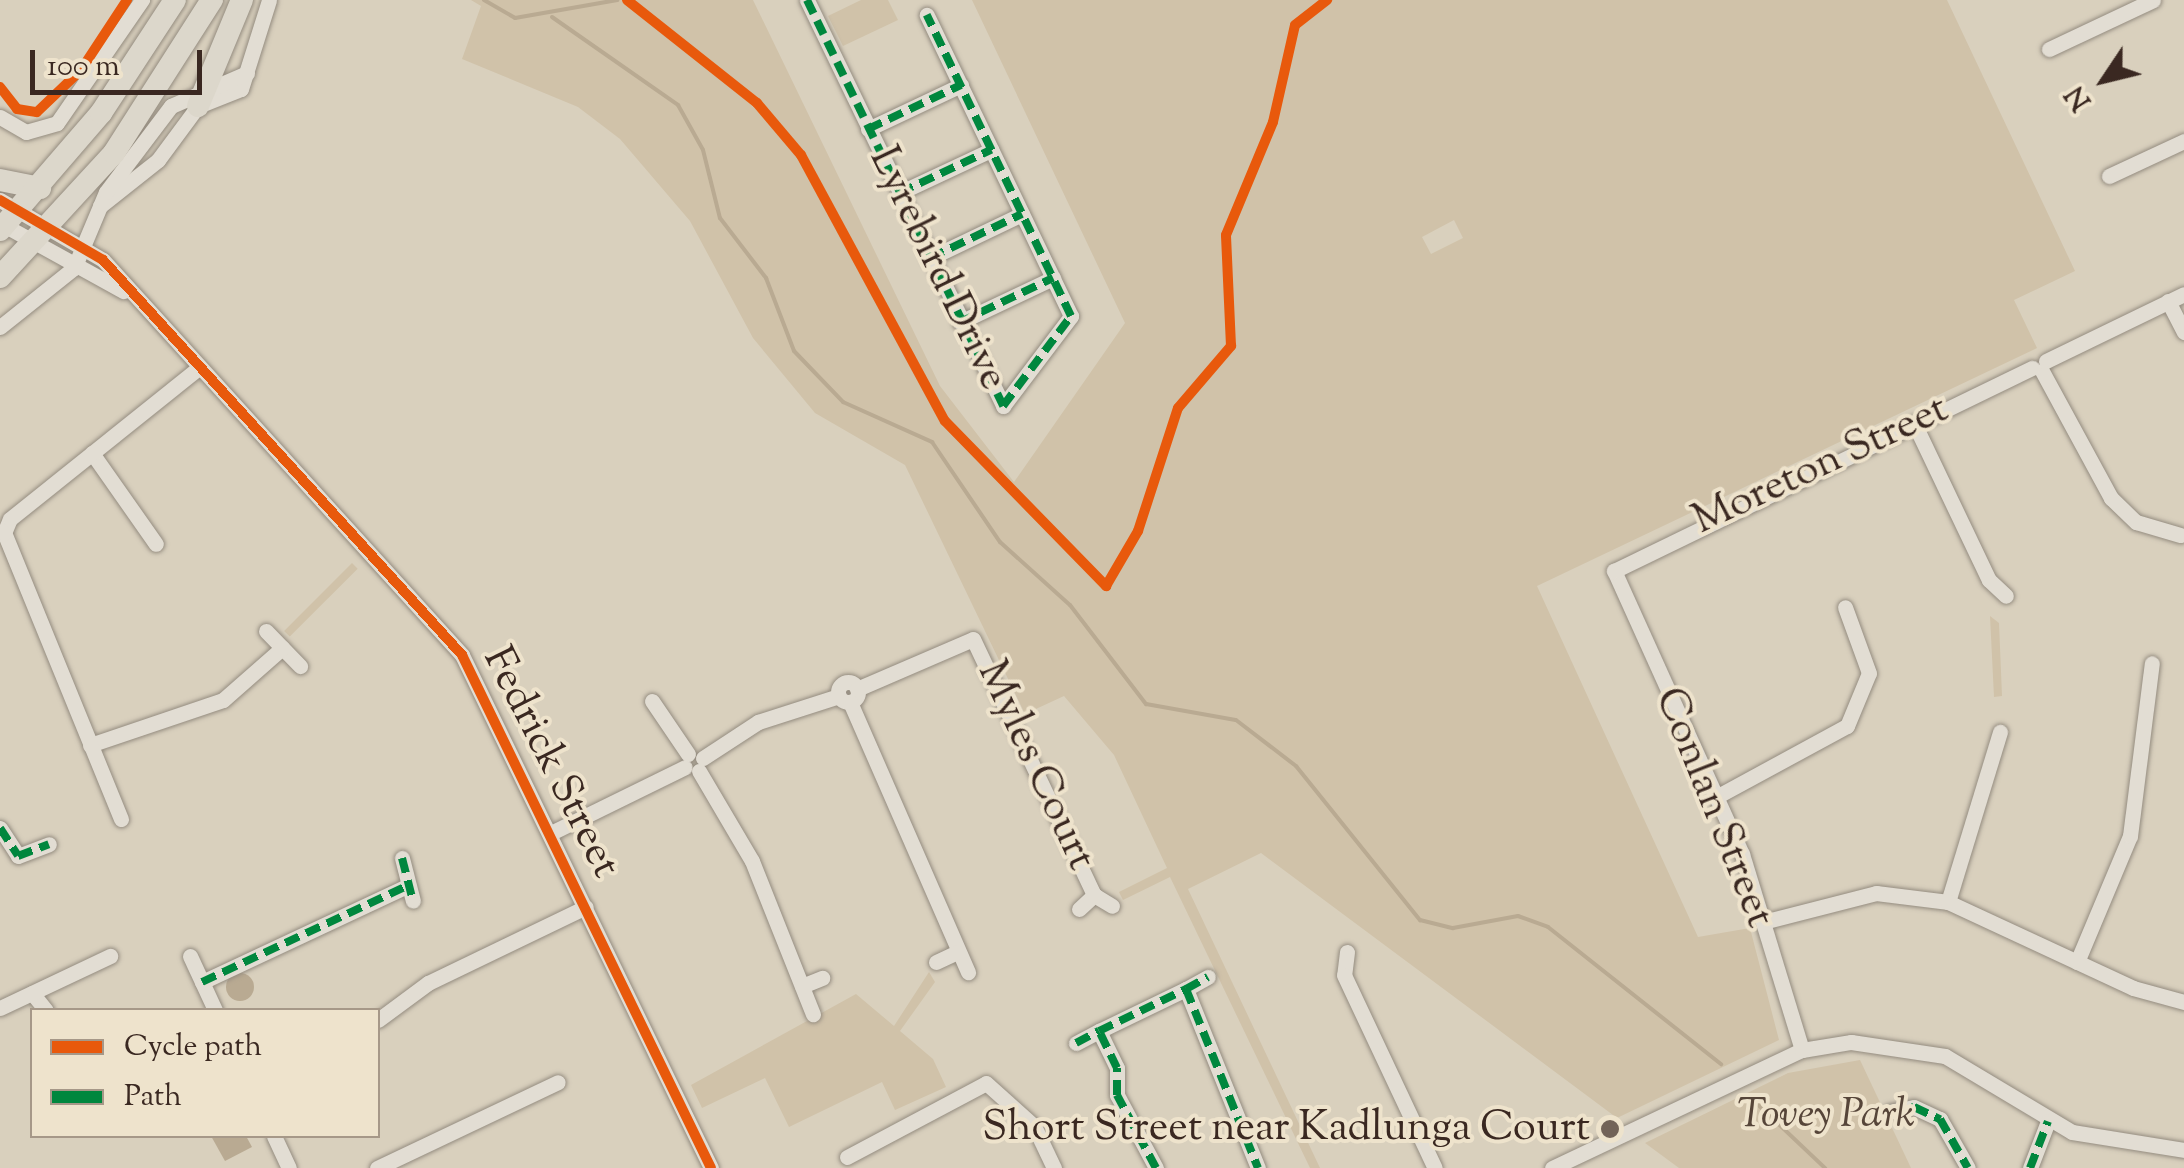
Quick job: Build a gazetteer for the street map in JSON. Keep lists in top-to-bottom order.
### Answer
{
  "streets": {
    "street": [
      "Lyrebird Drive",
      "Moreton Street",
      "Fedrick Street",
      "Myles Court",
      "Conlan Street"
    ]
  },
  "crossings": [
    ["Moreton Street", "Conlan Street"]
  ],
  "parks": ["Tovey Park"],
  "places": ["Short Street near Kadlunga Court"],
  "legend": ["Cycle path", "Path"],
  "scale_bar": "100 m",
  "north": "bottom left"
}
